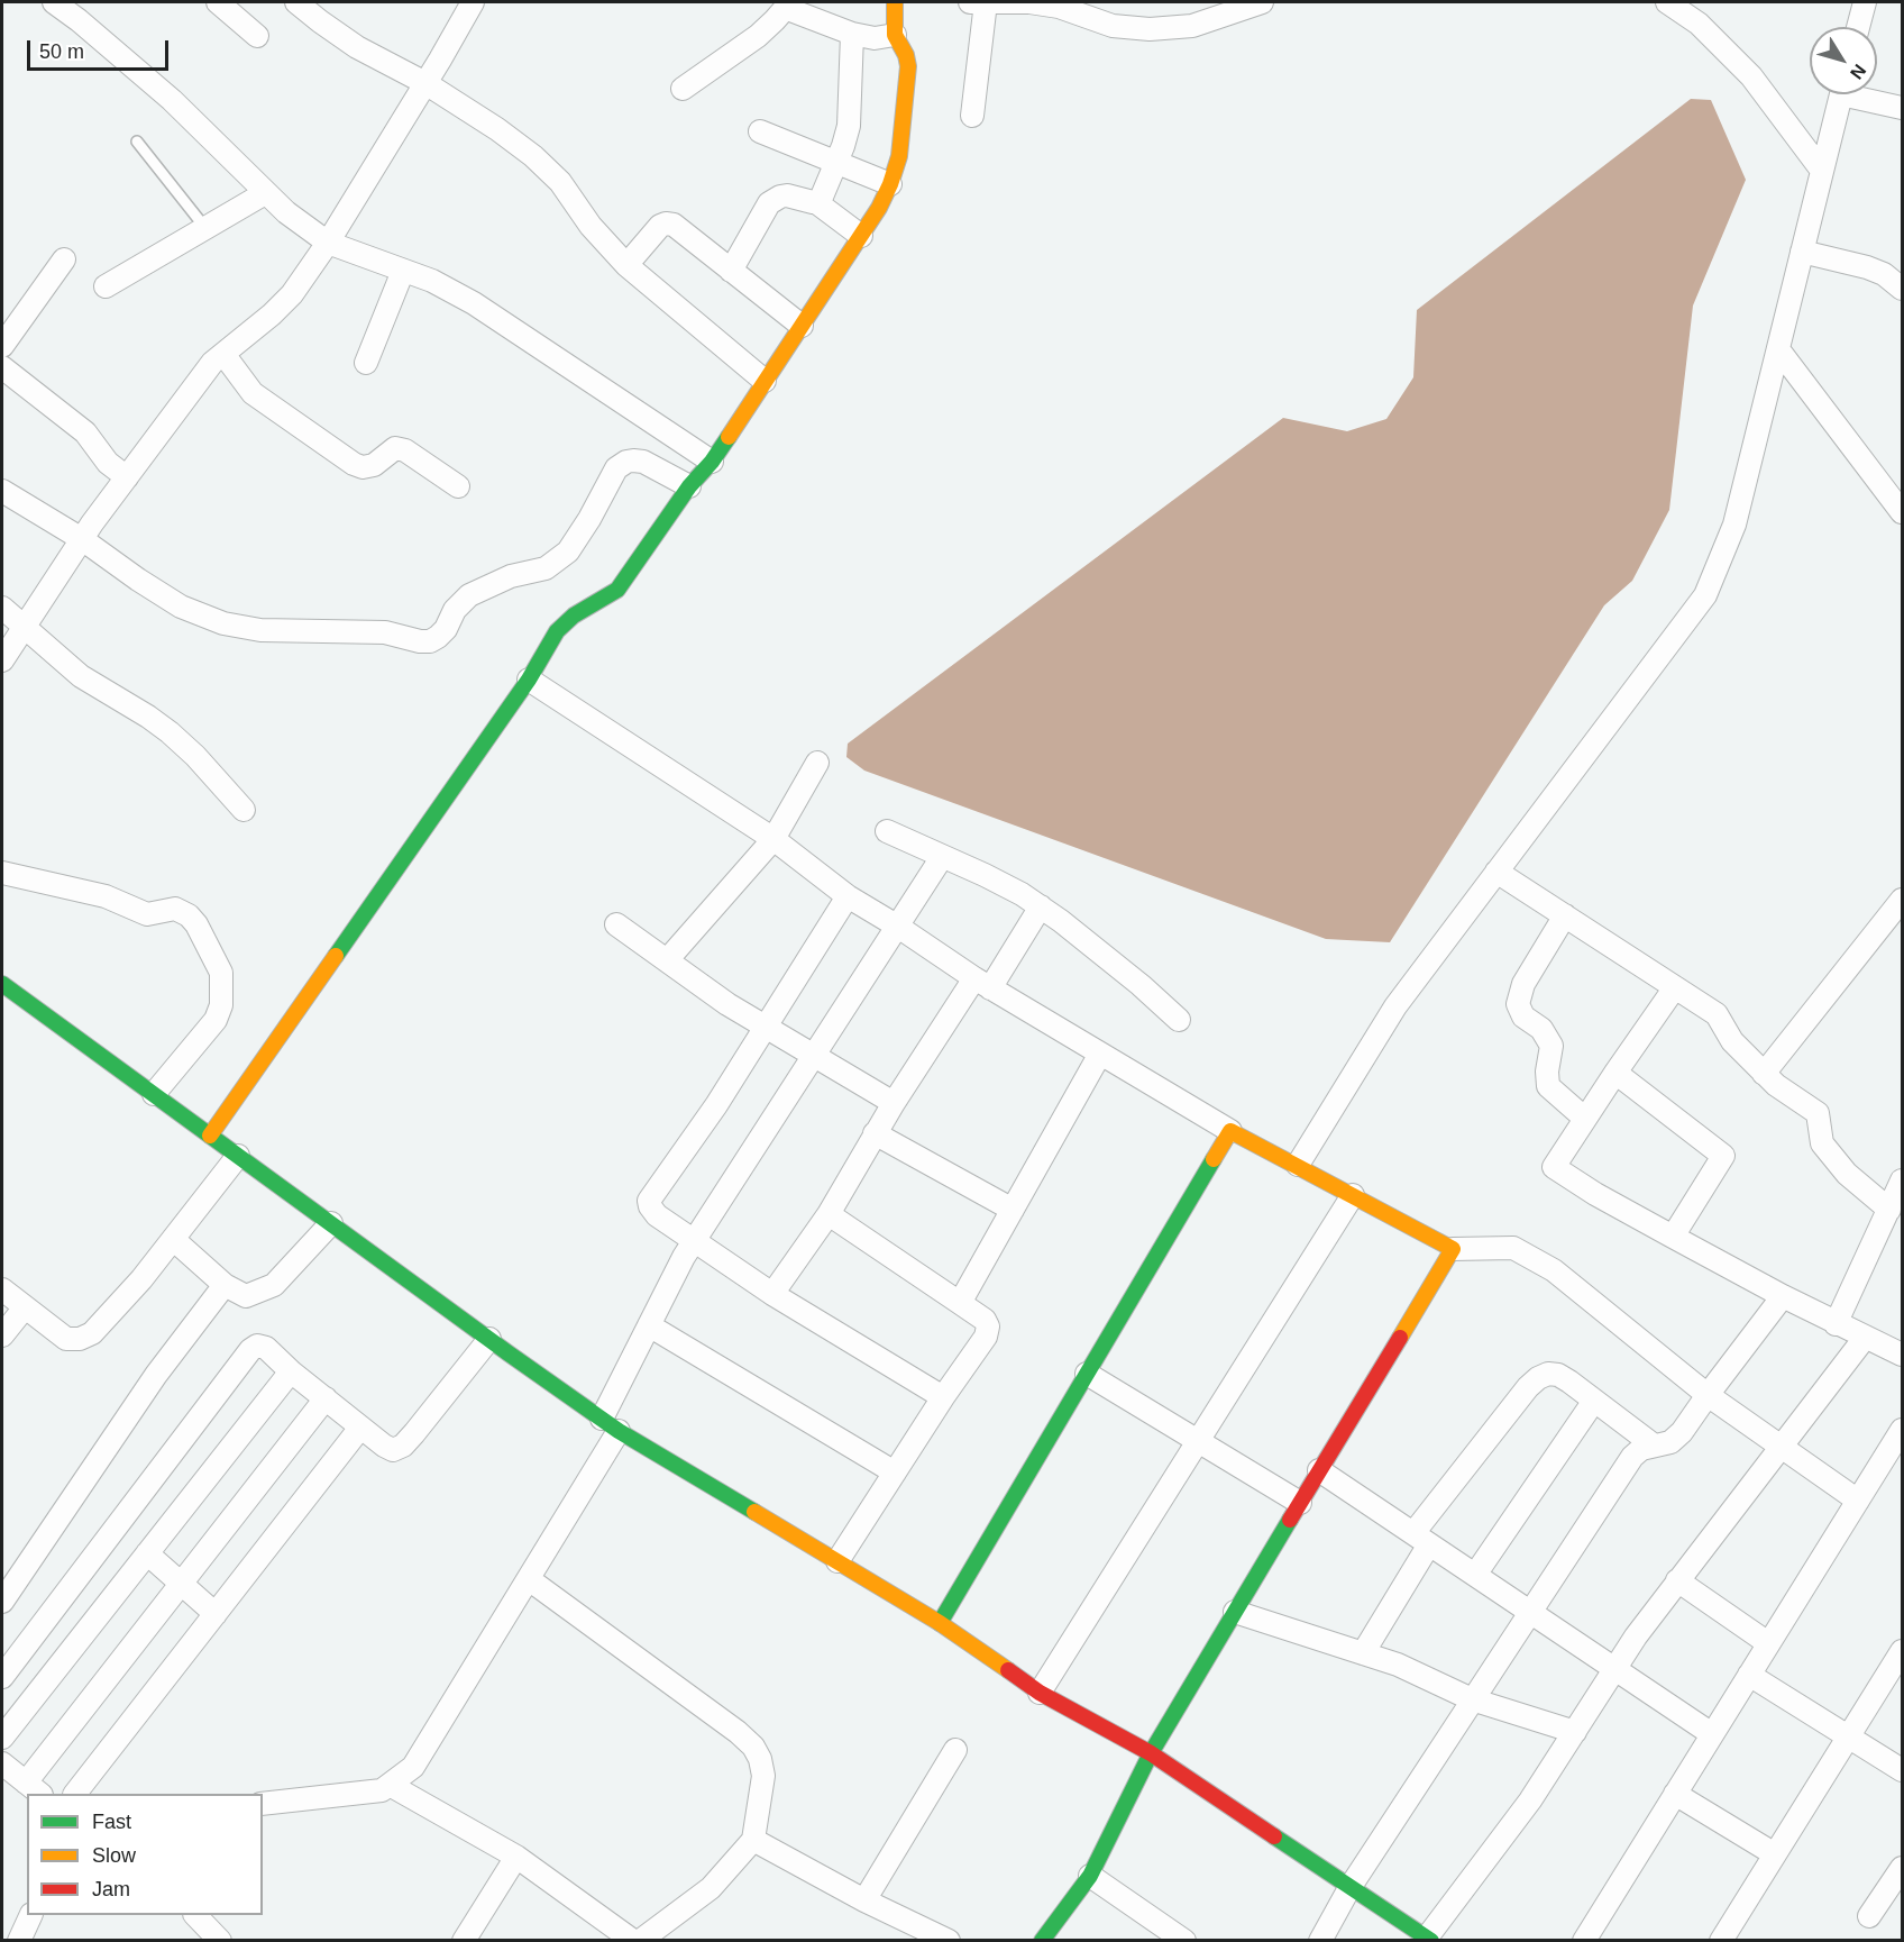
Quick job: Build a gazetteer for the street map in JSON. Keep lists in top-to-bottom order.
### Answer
{
  "legend": ["Fast", "Slow", "Jam"],
  "scale_bar": "50 m",
  "north": "bottom right"
}
